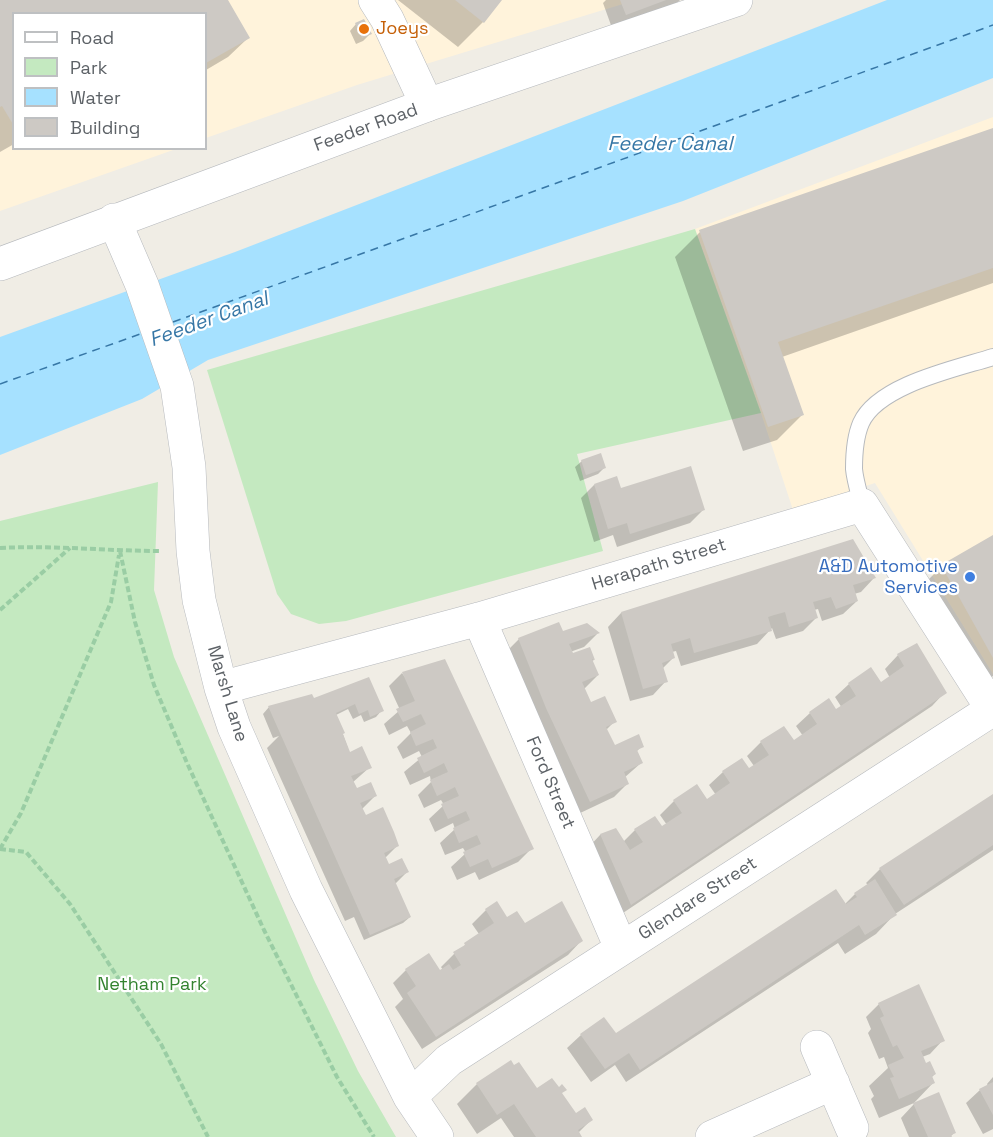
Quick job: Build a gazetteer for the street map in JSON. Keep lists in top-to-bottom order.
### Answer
{
  "streets": {
    "street": [
      "Feeder Road",
      "Herapath Street",
      "Marsh Lane",
      "Ford Street",
      "Glendare Street"
    ]
  },
  "crossings": [
    ["Feeder Road", "Marsh Lane"],
    ["Herapath Street", "Marsh Lane"],
    ["Herapath Street", "Ford Street"],
    ["Marsh Lane", "Glendare Street"],
    ["Ford Street", "Glendare Street"]
  ],
  "water": ["Feeder Canal"],
  "parks": ["Netham Park"],
  "places": ["Joeys", "A&D Automotive Services"],
  "legend": [
    "Road",
    "Park",
    "Water",
    "Building"
  ]
}
